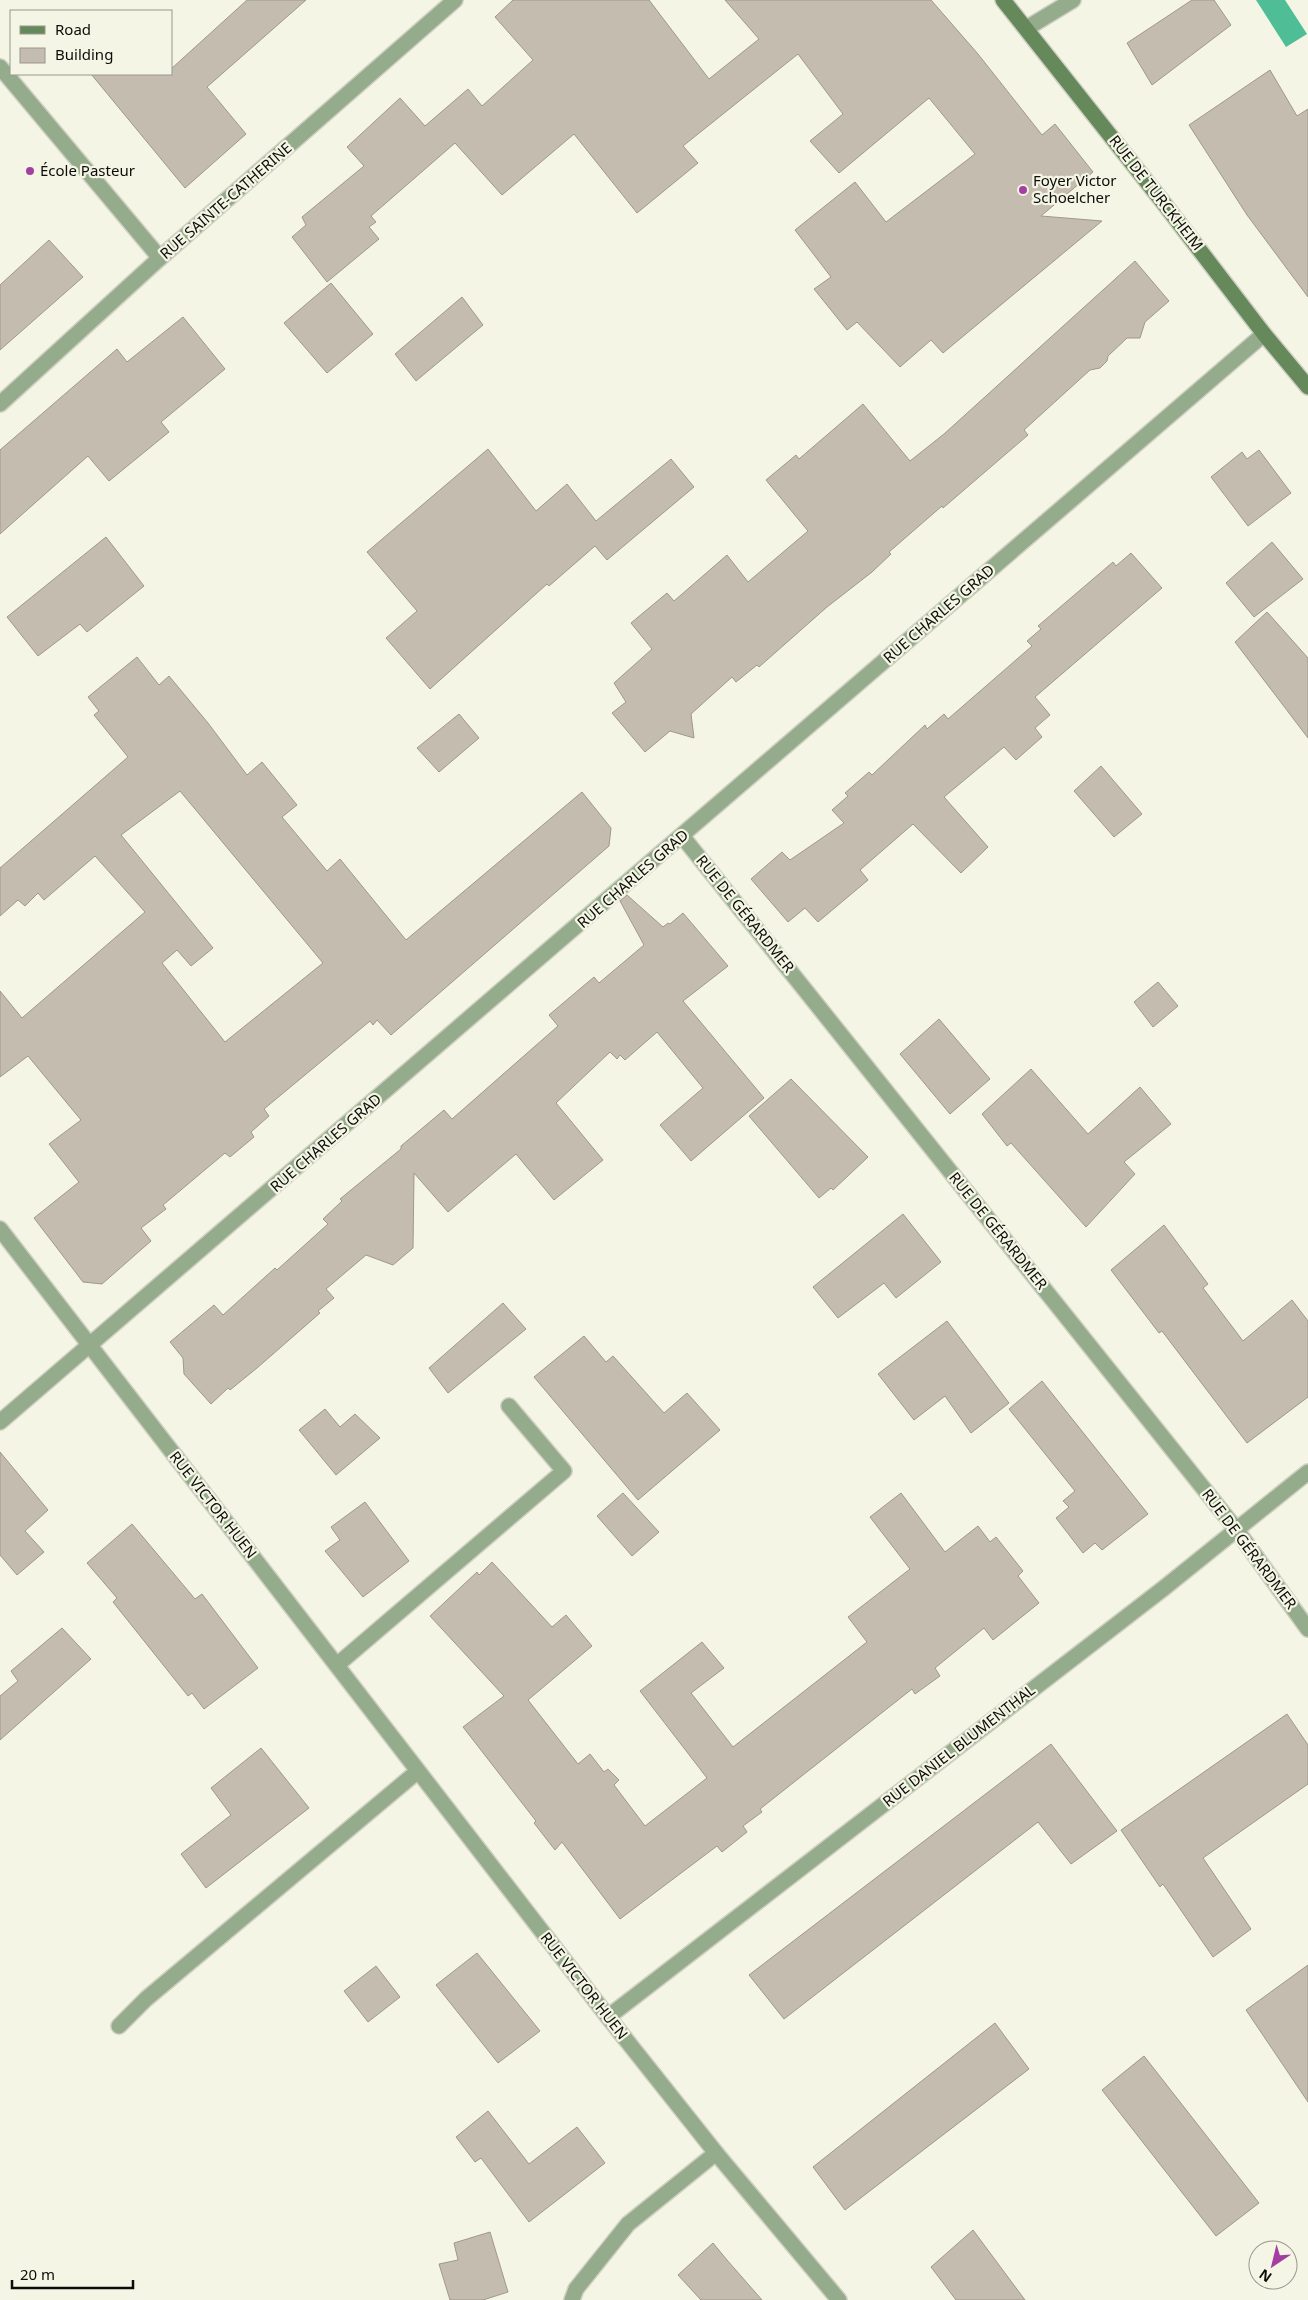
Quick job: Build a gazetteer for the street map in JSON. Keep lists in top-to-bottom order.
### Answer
{
  "streets": {
    "street": [
      "RUE DE TURCKHEIM",
      "RUE SAINTE-CATHERINE",
      "RUE CHARLES GRAD",
      "RUE DE GÉRARDMER",
      "RUE VICTOR HUEN",
      "RUE DANIEL BLUMENTHAL"
    ]
  },
  "crossings": [
    ["RUE DE TURCKHEIM", "RUE CHARLES GRAD"],
    ["RUE CHARLES GRAD", "RUE DE GÉRARDMER"],
    ["RUE CHARLES GRAD", "RUE VICTOR HUEN"],
    ["RUE DE GÉRARDMER", "RUE DANIEL BLUMENTHAL"],
    ["RUE VICTOR HUEN", "RUE DANIEL BLUMENTHAL"]
  ],
  "places": ["École Pasteur", "Foyer Victor Schoelcher"],
  "legend": ["Road", "Building"],
  "scale_bar": "20 m",
  "north": "bottom left"
}
